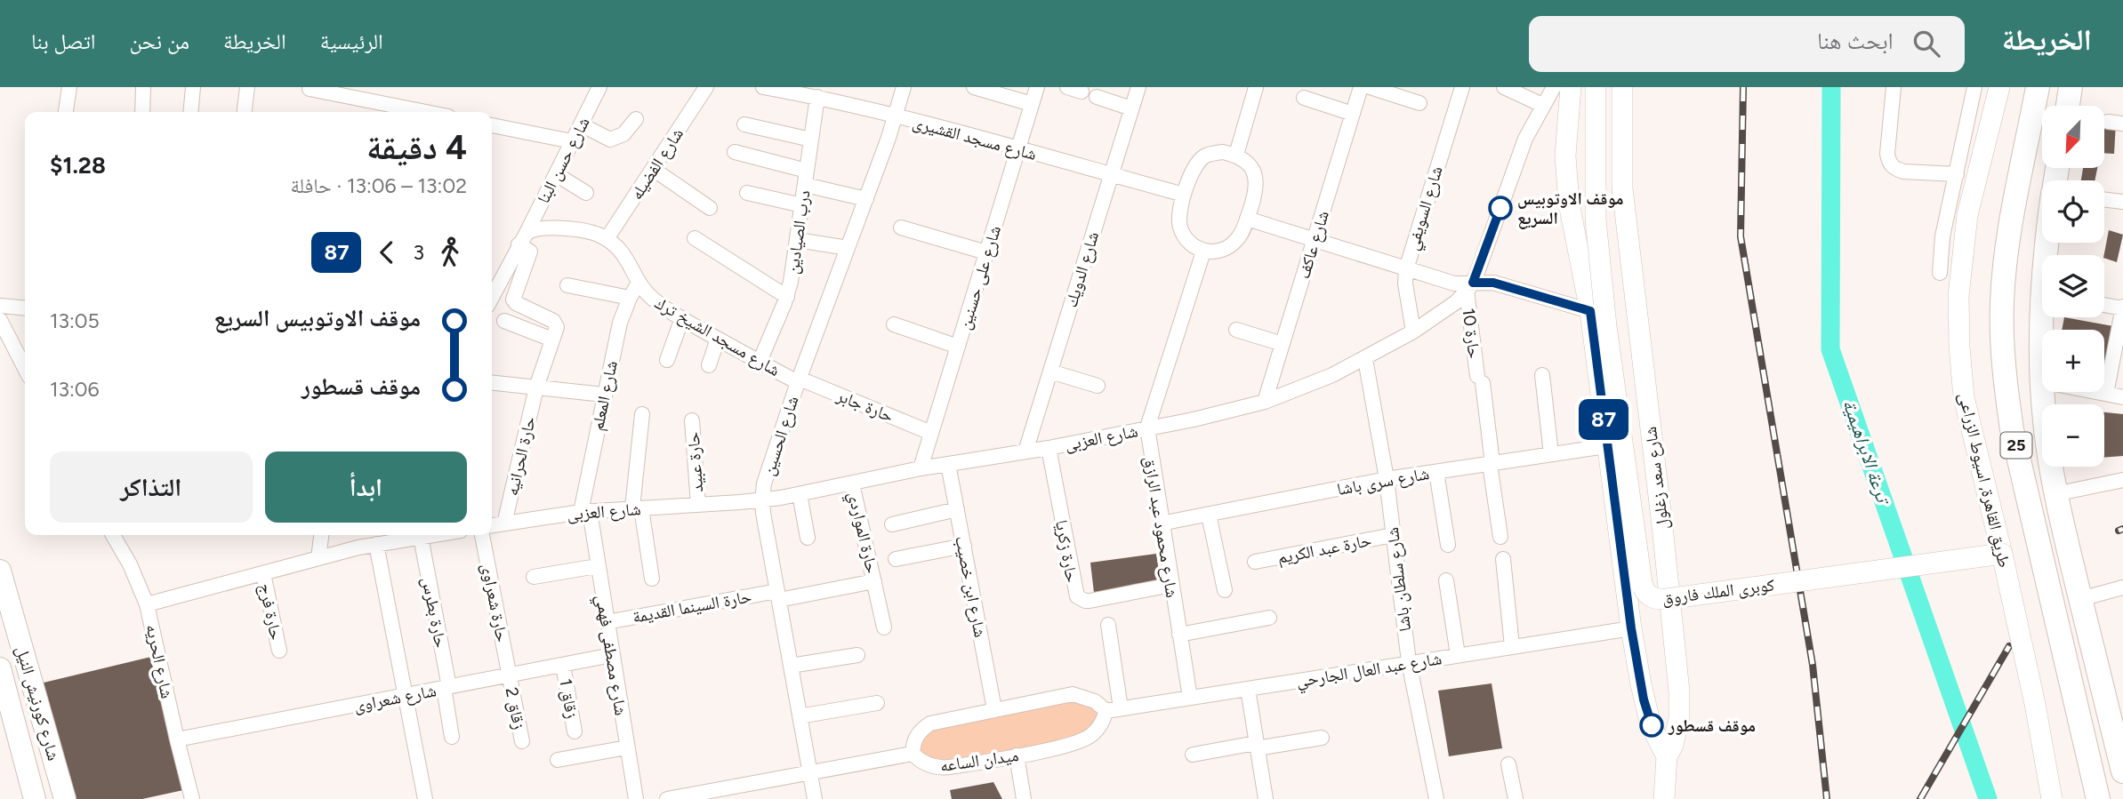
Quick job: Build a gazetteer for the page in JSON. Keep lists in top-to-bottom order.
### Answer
{
  "streets": {
    "highway": ["25"],
    "main road": [
      "شارع سعد زغلول",
      "طريق القاهرة, اسيوط الزراعى",
      "كوبرى الملك فاروق",
      "شارع كورنيش النيل"
    ],
    "street": [
      "شارع مسجد القشيرى",
      "شارع حسن البنا",
      "شارع الفضيله",
      "شارع السويفي",
      "درب الصيادين",
      "شارع عاكف",
      "شارع الدويك",
      "شارع على حسنين",
      "حارة 10",
      "شارع مسجد الشيخ ترك",
      "شارع المعلم",
      "حارة جابر",
      "شارع الحسين",
      "شارع العزبى",
      "حارة الحرانيه",
      "حارة عبيد",
      "شارع سرى باشا",
      "شارع محمود عبد الرازق",
      "حارة المواردي",
      "حارة عبد الكريم",
      "حارة زكريا",
      "شارع سلطان باشا",
      "شارع ابن خصيب",
      "حارة شعراوى",
      "حارة السينما القديمة",
      "حارة فرج",
      "حارة بطرس",
      "شارع مصطفى فهمي",
      "شارع الحريه",
      "شارع عبد العال الجارحي",
      "شارع شعراوى",
      "زقاق 1",
      "زقاق 2",
      "ميدان الساعه"
    ]
  },
  "crossings": [
    ["شارع مسجد القشيرى", "درب الصيادين"],
    ["شارع مسجد القشيرى", "شارع الدويك"],
    ["شارع مسجد القشيرى", "شارع على حسنين"],
    ["شارع مسجد القشيرى", "شارع الحسين"],
    ["شارع مسجد القشيرى", "شارع محمود عبد الرازق"],
    ["شارع حسن البنا", "شارع مسجد الشيخ ترك"],
    ["شارع الفضيله", "شارع مسجد الشيخ ترك"],
    ["شارع السويفي", "شارع العزبى"],
    ["درب الصيادين", "شارع مسجد الشيخ ترك"],
    ["شارع عاكف", "شارع العزبى"],
    ["شارع الدويك", "شارع العزبى"],
    ["شارع على حسنين", "حارة جابر"],
    ["شارع على حسنين", "شارع العزبى"],
    ["حارة 10", "شارع العزبى"],
    ["حارة 10", "شارع سرى باشا"],
    ["شارع مسجد الشيخ ترك", "شارع المعلم"],
    ["شارع مسجد الشيخ ترك", "حارة جابر"],
    ["شارع مسجد الشيخ ترك", "شارع الحسين"],
    ["شارع المعلم", "شارع العزبى"],
    ["شارع المعلم", "شارع مصطفى فهمي"],
    ["حارة جابر", "شارع الحسين"],
    ["شارع الحسين", "شارع العزبى"],
    ["شارع الحسين", "حارة المواردي"],
    ["شارع الحسين", "حارة السينما القديمة"],
    ["شارع العزبى", "حارة الحرانيه"],
    ["شارع العزبى", "حارة عبيد"],
    ["شارع العزبى", "شارع محمود عبد الرازق"],
    ["شارع العزبى", "حارة المواردي"],
    ["شارع العزبى", "حارة زكريا"],
    ["شارع العزبى", "شارع سلطان باشا"],
    ["شارع العزبى", "شارع ابن خصيب"],
    ["شارع العزبى", "شارع مصطفى فهمي"],
    ["طريق القاهرة, اسيوط الزراعى", "كوبرى الملك فاروق"],
    ["شارع سرى باشا", "شارع محمود عبد الرازق"],
    ["شارع سرى باشا", "شارع سلطان باشا"],
    ["شارع محمود عبد الرازق", "حارة زكريا"],
    ["شارع محمود عبد الرازق", "شارع عبد العال الجارحي"],
    ["حارة المواردي", "حارة السينما القديمة"],
    ["حارة عبد الكريم", "شارع سلطان باشا"],
    ["شارع سلطان باشا", "شارع عبد العال الجارحي"],
    ["حارة شعراوى", "شارع شعراوى"],
    ["حارة شعراوى", "زقاق 2"],
    ["حارة السينما القديمة", "شارع مصطفى فهمي"],
    ["حارة بطرس", "شارع شعراوى"],
    ["شارع مصطفى فهمي", "شارع شعراوى"],
    ["شارع الحريه", "شارع شعراوى"],
    ["شارع عبد العال الجارحي", "ميدان الساعه"],
    ["شارع شعراوى", "زقاق 1"],
    ["شارع شعراوى", "زقاق 2"]
  ],
  "water": ["ترعة الابراهيمية"],
  "places": ["موقف الاوتوبيس السريع", "موقف قسطور"],
  "lines": ["bus line 87"],
  "north": "bottom left",
  "page": {
    "header": "الخريطة",
    "search": "ابحث هنا",
    "nav": [
      "الرئيسية",
      "الخريطة",
      "من نحن",
      "اتصل بنا"
    ],
    "on_map": "87",
    "map_buttons": ["+", "−"],
    "heading": ["4 دقيقة", "13:02 – 13:06 · حافلة", "$1.28"],
    "legs": ["3", "87"],
    "list": [
      {
        "name": "موقف الاوتوبيس السريع",
        "value": "13:05"
      },
      {
        "name": "موقف قسطور",
        "value": "13:06"
      }
    ],
    "buttons": ["ابدأ", "التذاكر"]
  }
}
